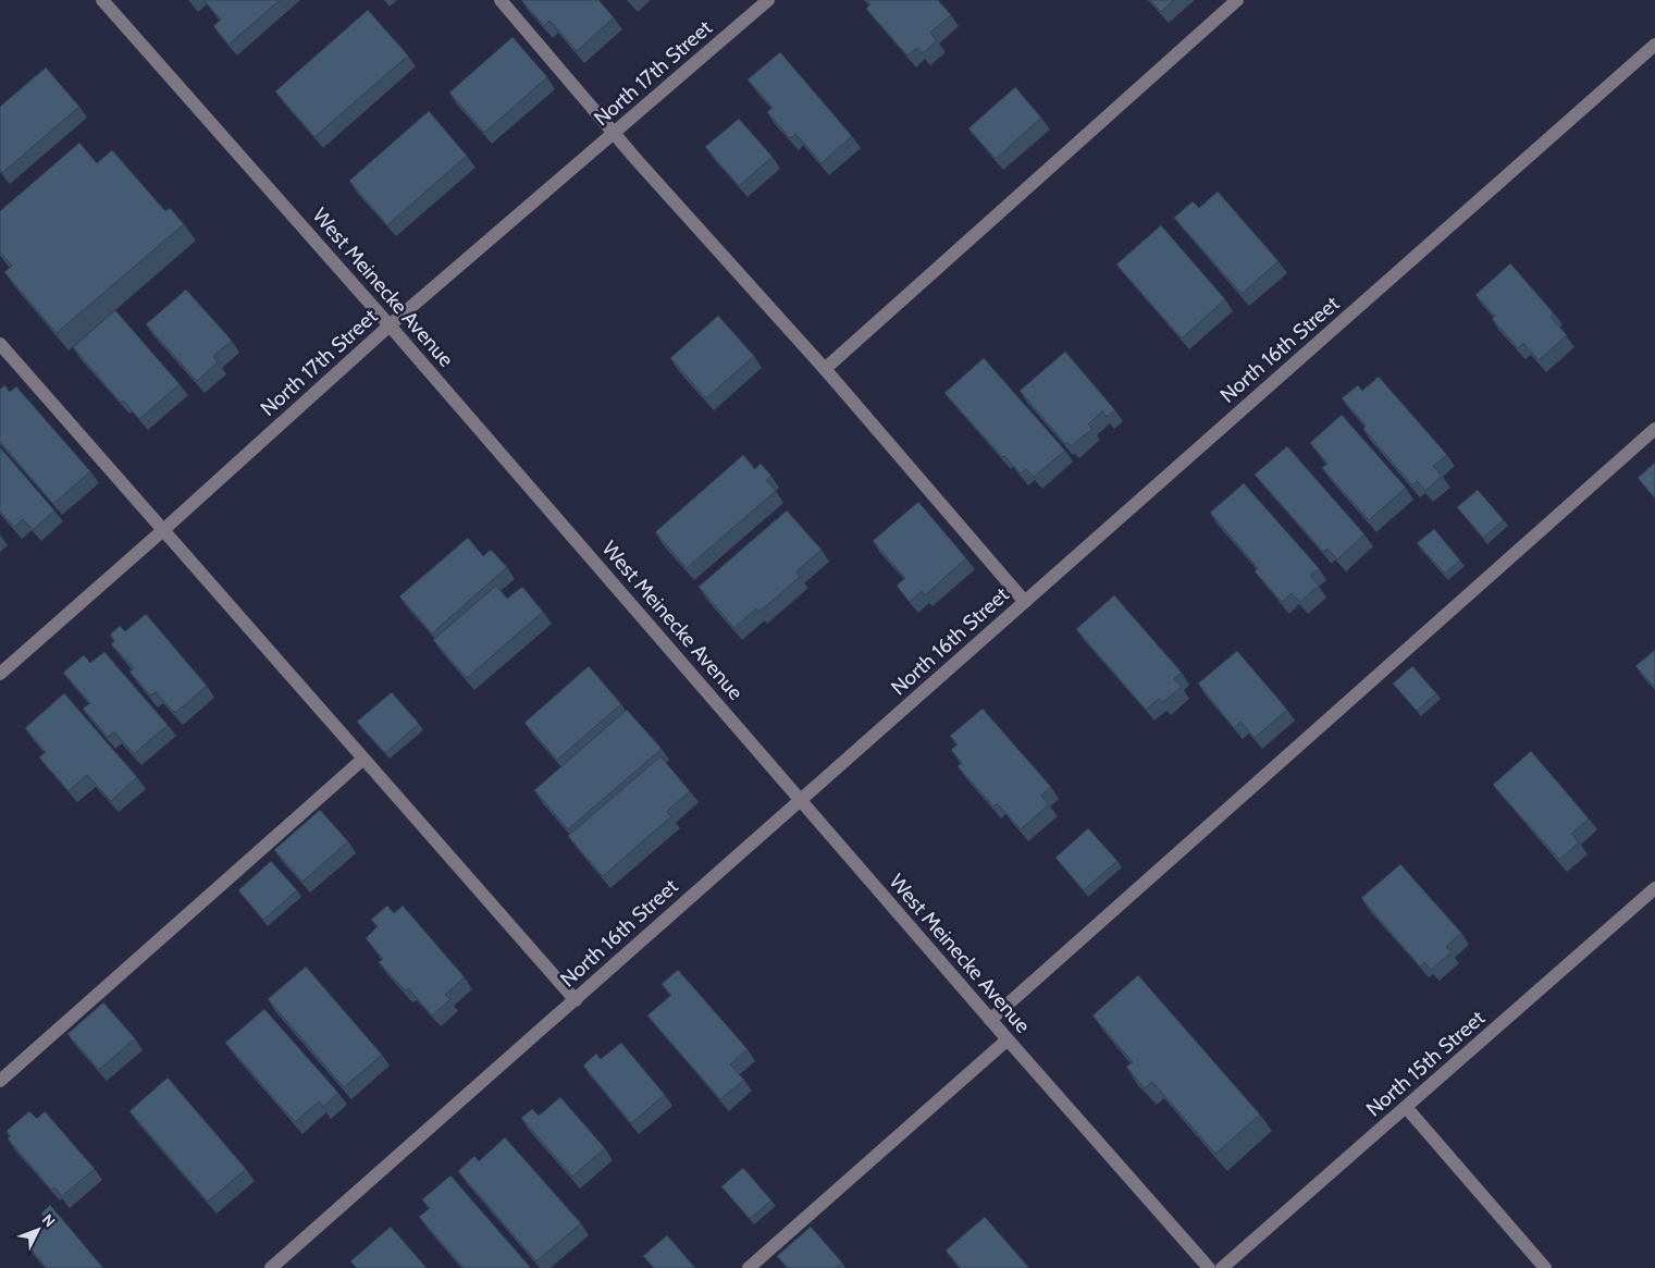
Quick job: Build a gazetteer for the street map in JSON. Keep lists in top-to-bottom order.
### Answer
{
  "streets": {
    "street": [
      "North 17th Street",
      "West Meinecke Avenue",
      "North 16th Street",
      "North 15th Street"
    ]
  },
  "crossings": [
    ["North 17th Street", "West Meinecke Avenue"],
    ["West Meinecke Avenue", "North 16th Street"]
  ],
  "north": "top right"
}
